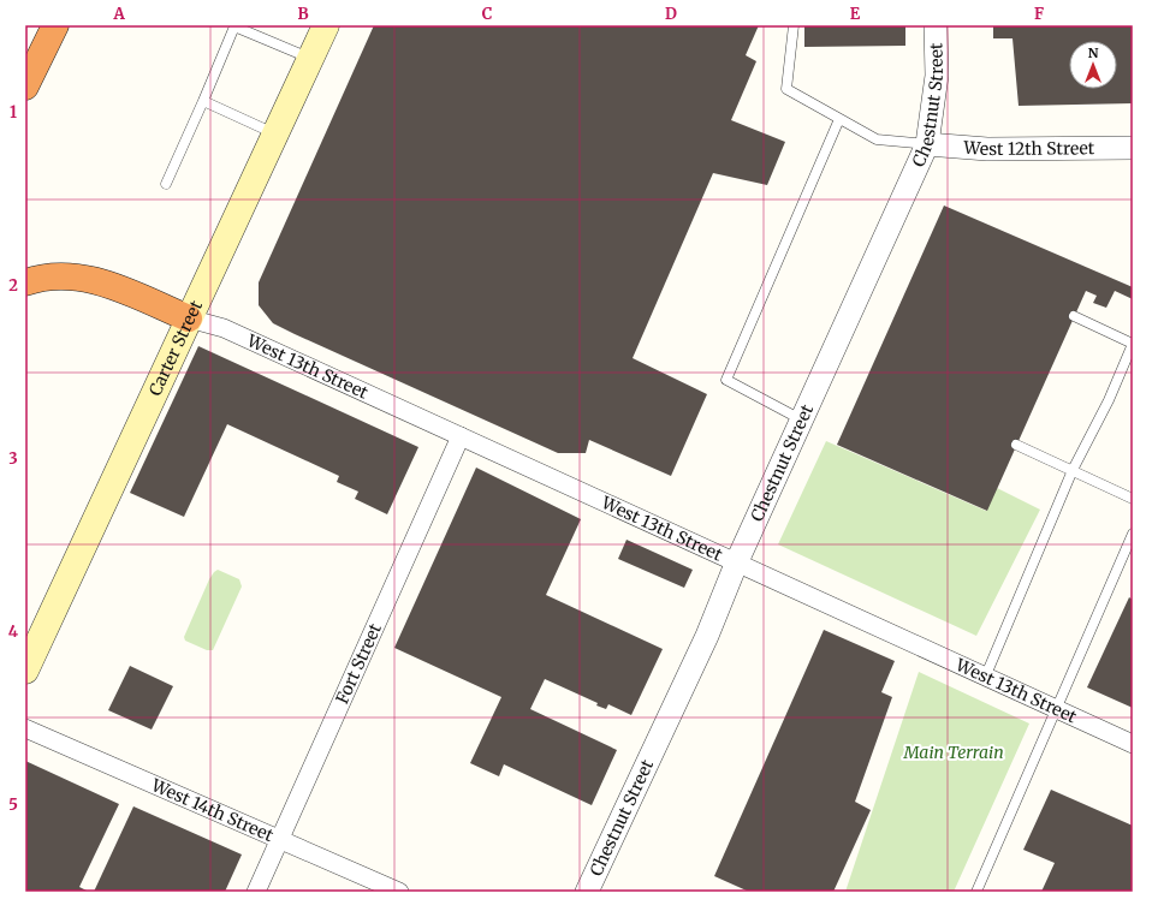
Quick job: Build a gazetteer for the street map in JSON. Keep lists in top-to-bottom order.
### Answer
{
  "streets": {
    "main road": ["Carter Street"],
    "street": [
      "Chestnut Street",
      "West 12th Street",
      "West 13th Street",
      "Fort Street",
      "West 14th Street"
    ]
  },
  "crossings": [
    ["Chestnut Street", "West 12th Street"],
    ["Chestnut Street", "West 13th Street"],
    ["Carter Street", "West 13th Street"],
    ["West 13th Street", "Fort Street"],
    ["Fort Street", "West 14th Street"]
  ],
  "parks": ["Main Terrain"],
  "north": "top",
  "grid": {
    "columns": [
      "A",
      "B",
      "C",
      "D",
      "E",
      "F"
    ],
    "rows": [
      "1",
      "2",
      "3",
      "4",
      "5"
    ]
  }
}
